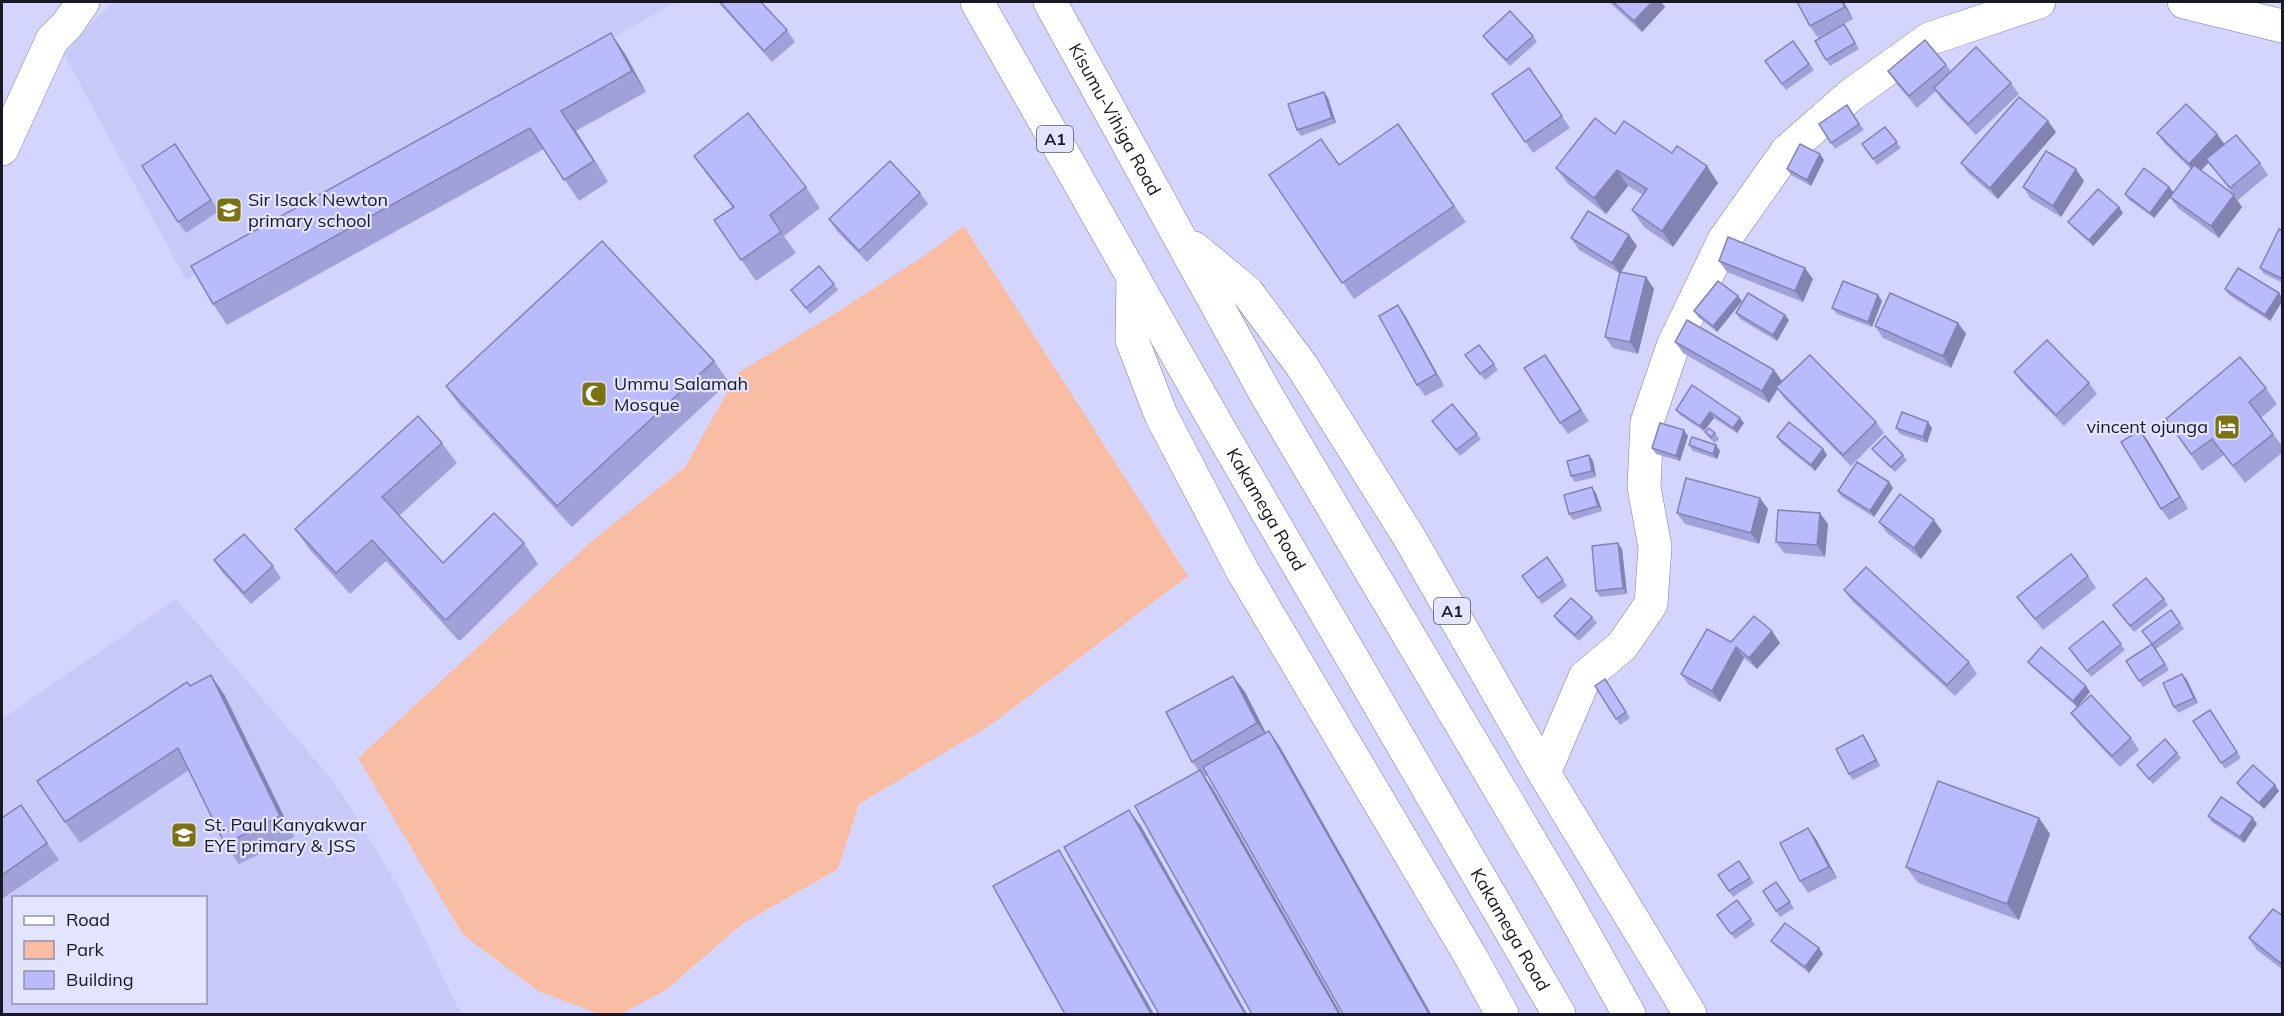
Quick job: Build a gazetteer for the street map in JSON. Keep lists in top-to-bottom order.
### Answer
{
  "streets": {
    "main road": ["Kisumu-Vihiga Road", "A1", "Kakamega Road"]
  },
  "crossings": [
    ["Kisumu-Vihiga Road", "A1"],
    ["A1", "Kakamega Road"]
  ],
  "places": {
    "school or university": ["Sir Isack Newton primary school", "St. Paul Kanyakwar EYE primary & JSS"],
    "mosque": ["Ummu Salamah Mosque"],
    "hotel": ["vincent ojunga"]
  },
  "legend": ["Road", "Park", "Building"]
}
